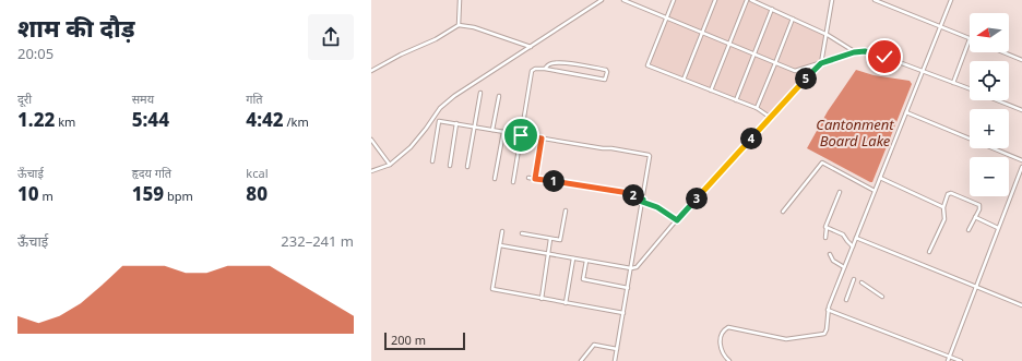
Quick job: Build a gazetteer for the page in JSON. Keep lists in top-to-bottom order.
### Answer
{
  "water": ["Cantonment Board Lake"],
  "scale_bar": "200 m",
  "north": "left",
  "page": {
    "heading": ["शाम की दौड़", "20:05"],
    "map_buttons": ["+", "−"],
    "pins": [
      "5",
      "4",
      "1",
      "2",
      "3"
    ],
    "stats": [
      ["दूरी", "1.22 km"],
      ["समय", "5:44"],
      ["गति", "4:42 /km"],
      ["ऊँचाई", "10 m"],
      ["हृदय गति", "159 bpm"],
      ["kcal", "80"]
    ],
    "chart": ["ऊँचाई", "232–241 m"],
    "scale": "200 m"
  }
}
